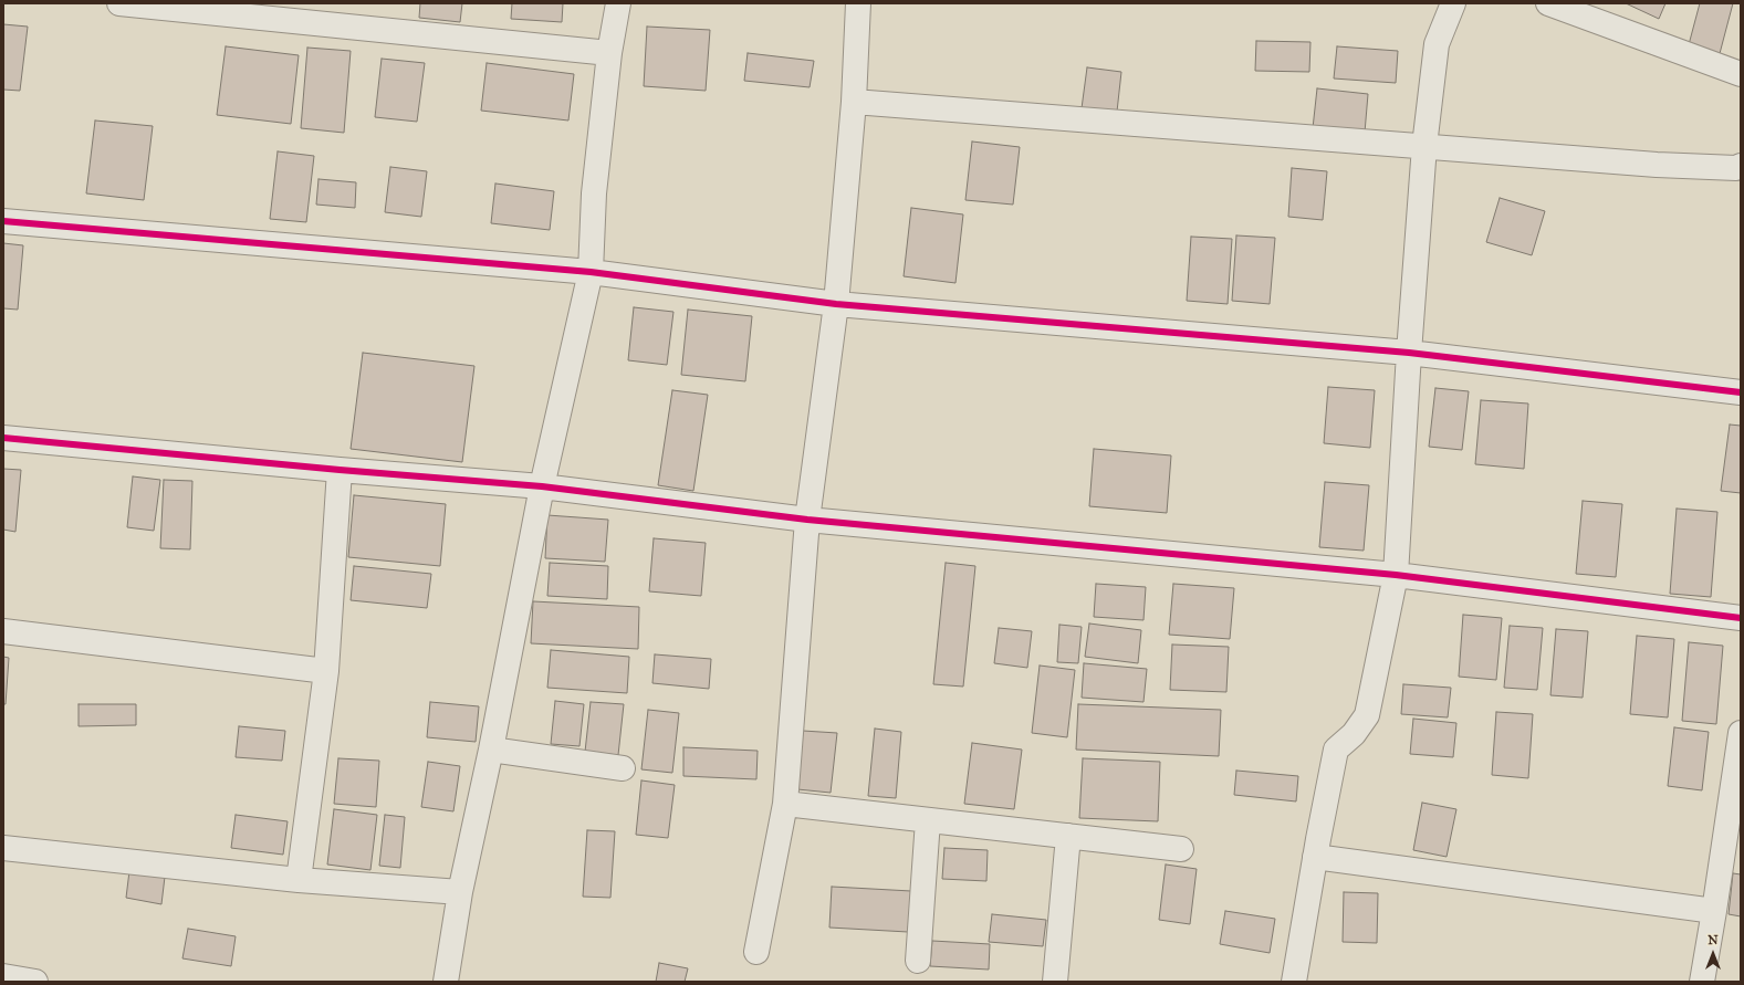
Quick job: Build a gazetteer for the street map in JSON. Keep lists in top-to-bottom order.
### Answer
{
  "north": "top"
}
